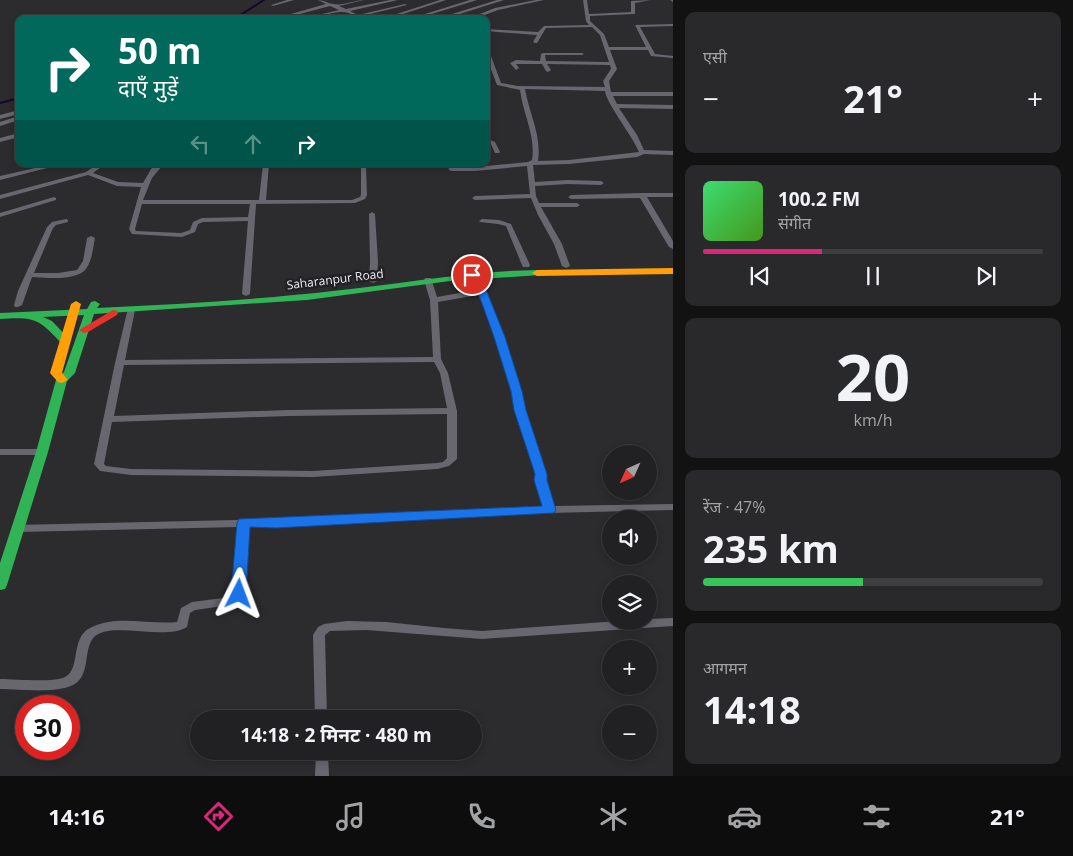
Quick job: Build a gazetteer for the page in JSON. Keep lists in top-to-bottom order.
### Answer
{
  "streets": {
    "main road": ["Saharanpur Road"]
  },
  "north": "bottom left",
  "page": {
    "tile": [
      "एसी",
      ["20", "km/h"],
      ["रेंज · 47%", "235 km"],
      ["आगमन", "14:18"]
    ],
    "turn": ["50 m", "दाएँ मुड़ें"],
    "heat": ["−", "21°", "+"],
    "song": ["100.2 FM", "संगीत"],
    "map_buttons": ["+", "−"],
    "limit": "30",
    "trip": "14:18 · 2 मिनट · 480 m",
    "tabs": ["14:16", "21°"]
  }
}
